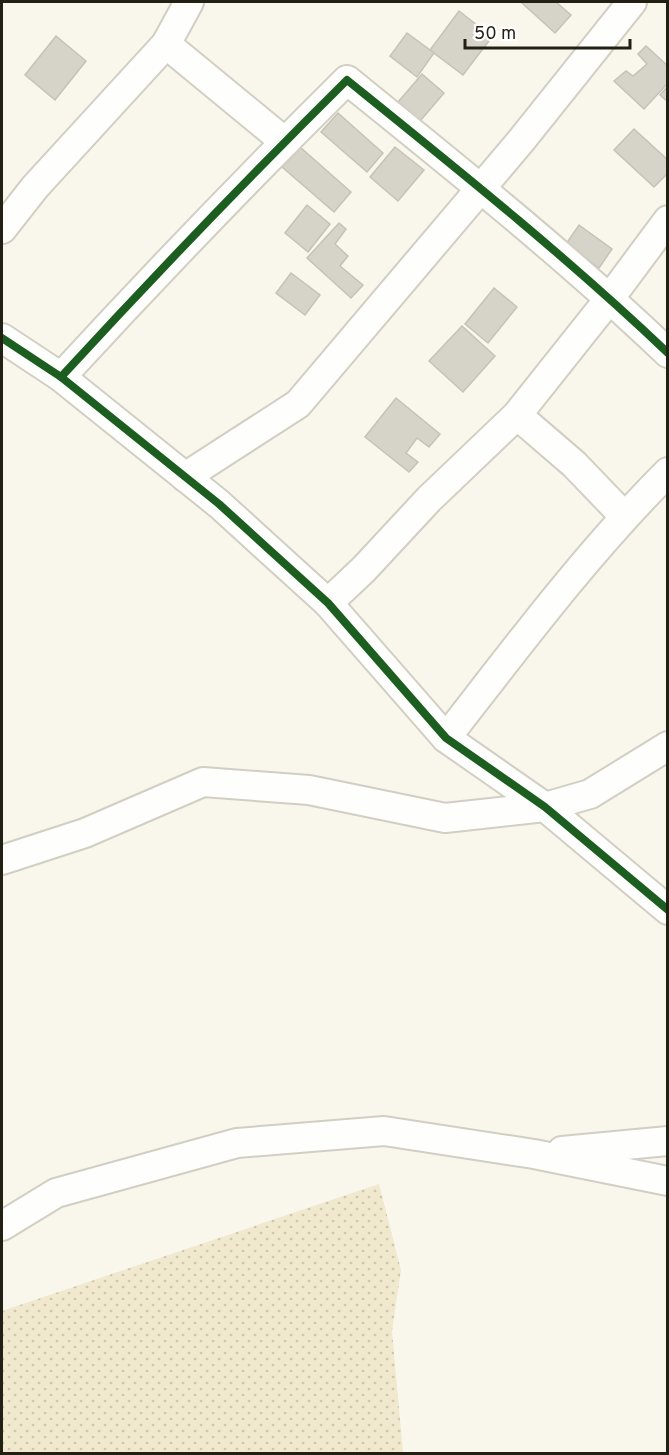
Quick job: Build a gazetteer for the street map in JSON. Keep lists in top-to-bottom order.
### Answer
{
  "scale_bar": "50 m"
}
